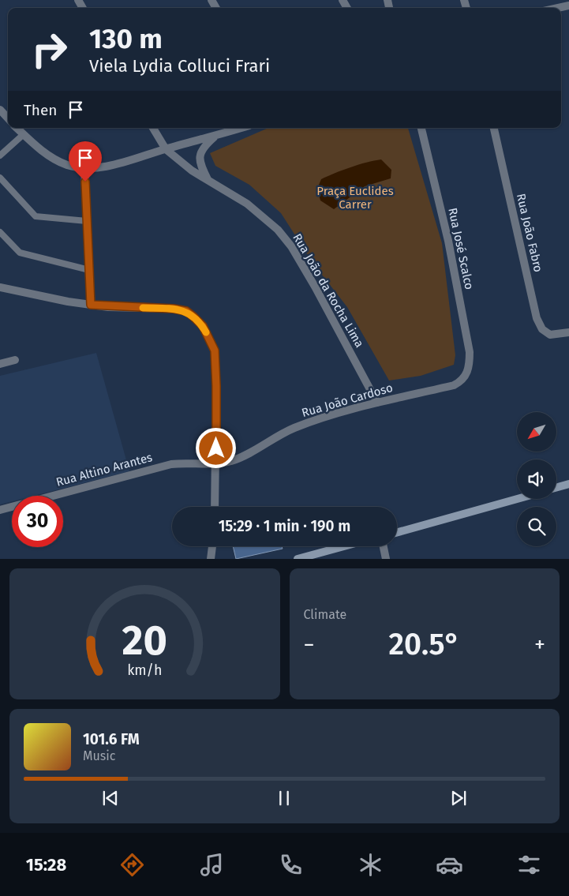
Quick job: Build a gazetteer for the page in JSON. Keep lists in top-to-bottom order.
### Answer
{
  "streets": {
    "street": [
      "Rua João Fabro",
      "Rua José Scalco",
      "Rua João da Rocha Lima",
      "Rua João Cardoso",
      "Rua Altino Arantes"
    ]
  },
  "crossings": [
    ["Rua José Scalco", "Rua João Cardoso"],
    ["Rua João da Rocha Lima", "Rua João Cardoso"],
    ["Rua João Cardoso", "Rua Altino Arantes"]
  ],
  "parks": ["Praça Euclides Carrer"],
  "north": "bottom left",
  "page": {
    "turn": ["130 m", "Viela Lydia Colluci Frari"],
    "then": "Then",
    "limit": "30",
    "trip": "15:29 · 1 min · 190 m",
    "tile": "Climate",
    "heat": ["−", "20.5°", "+"],
    "song": ["101.6 FM", "Music"],
    "tabs": "15:28",
    "gauge": ["20", "km/h"]
  }
}
